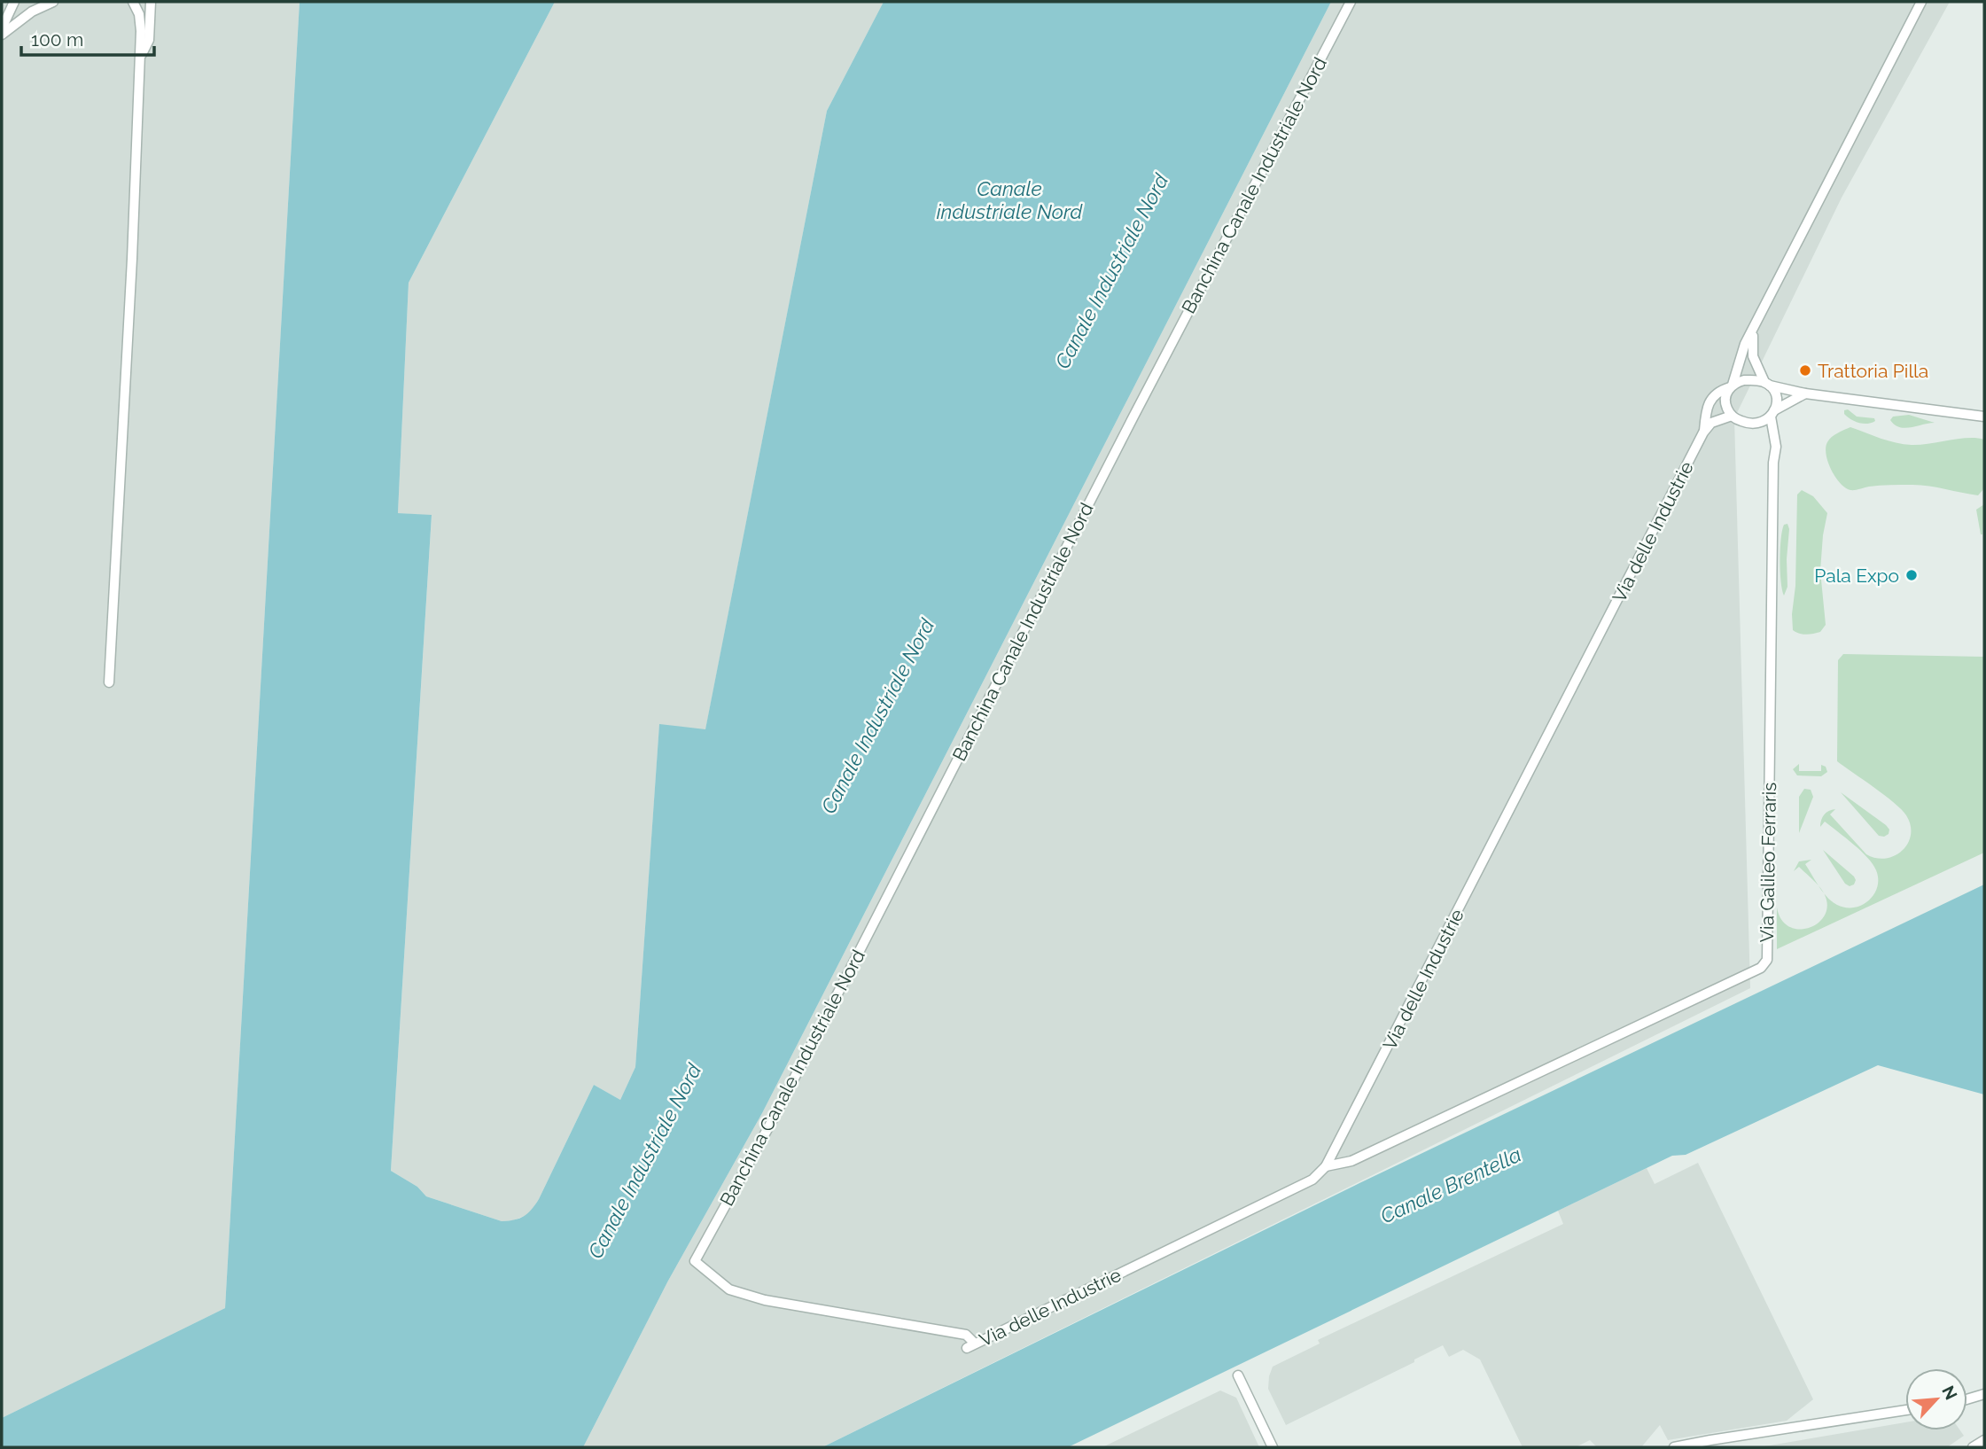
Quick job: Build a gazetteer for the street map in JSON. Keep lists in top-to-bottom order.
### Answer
{
  "streets": {
    "street": ["Banchina Canale Industriale Nord", "Via delle Industrie", "Via Galileo Ferraris"]
  },
  "crossings": [
    ["Banchina Canale Industriale Nord", "Via delle Industrie"],
    ["Via delle Industrie", "Via Galileo Ferraris"]
  ],
  "water": ["Canale industriale Nord", "Canale Industriale Nord", "Canale Brentella"],
  "places": ["Trattoria Pilla", "Pala Expo"],
  "scale_bar": "100 m",
  "north": "top right"
}
